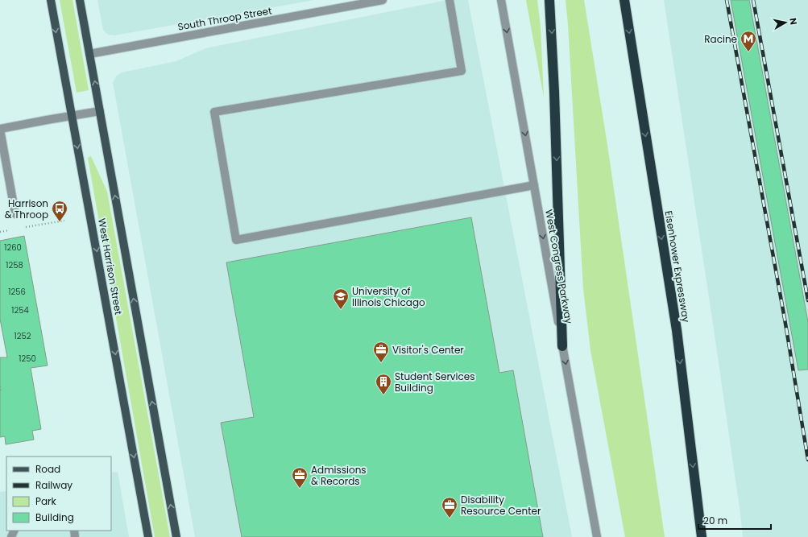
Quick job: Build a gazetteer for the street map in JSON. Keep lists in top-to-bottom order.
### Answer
{
  "streets": {
    "highway": ["Eisenhower Expressway"],
    "main road": ["West Harrison Street"],
    "street": ["South Throop Street", "West Congress Parkway"]
  },
  "crossings": [
    ["South Throop Street", "West Harrison Street"]
  ],
  "one_way": ["West Congress Parkway", "Eisenhower Expressway"],
  "places": {
    "metro station": ["Racine"],
    "bus stop": ["Harrison & Throop"],
    "school or university": ["University of Illinois Chicago"],
    "office": ["Visitor's Center", "Admissions & Records", "Disability Resource Center"],
    "building": ["Student Services Building"]
  },
  "house_numbers": [
    "1260",
    "1258",
    "1256",
    "1254",
    "1252",
    "1250"
  ],
  "legend": [
    "Road",
    "Railway",
    "Park",
    "Building"
  ],
  "scale_bar": "20 m",
  "north": "right"
}
